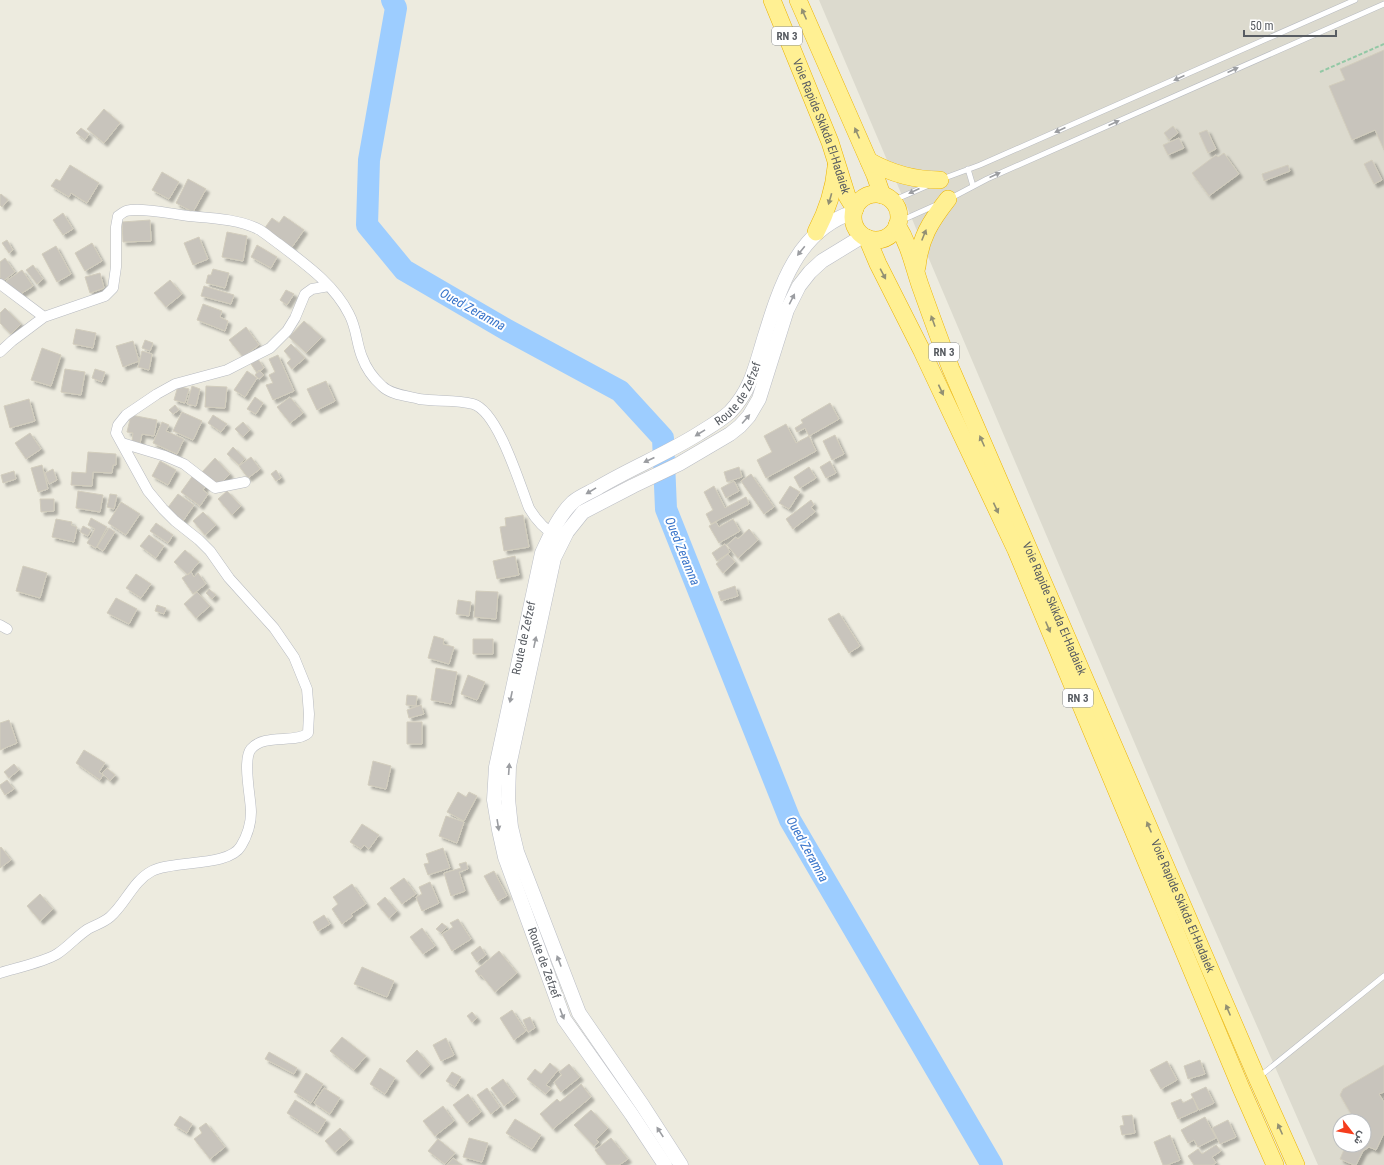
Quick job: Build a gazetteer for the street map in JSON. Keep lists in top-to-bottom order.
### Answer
{
  "streets": {
    "highway": ["RN 3", "Voie Rapide Skikda El-Hadaiek"],
    "main road": ["Route de Zefzef"]
  },
  "crossings": [
    ["Voie Rapide Skikda El-Hadaiek", "Route de Zefzef"]
  ],
  "water": ["Oued Zeramna"],
  "scale_bar": "50 m",
  "north": "bottom right"
}
